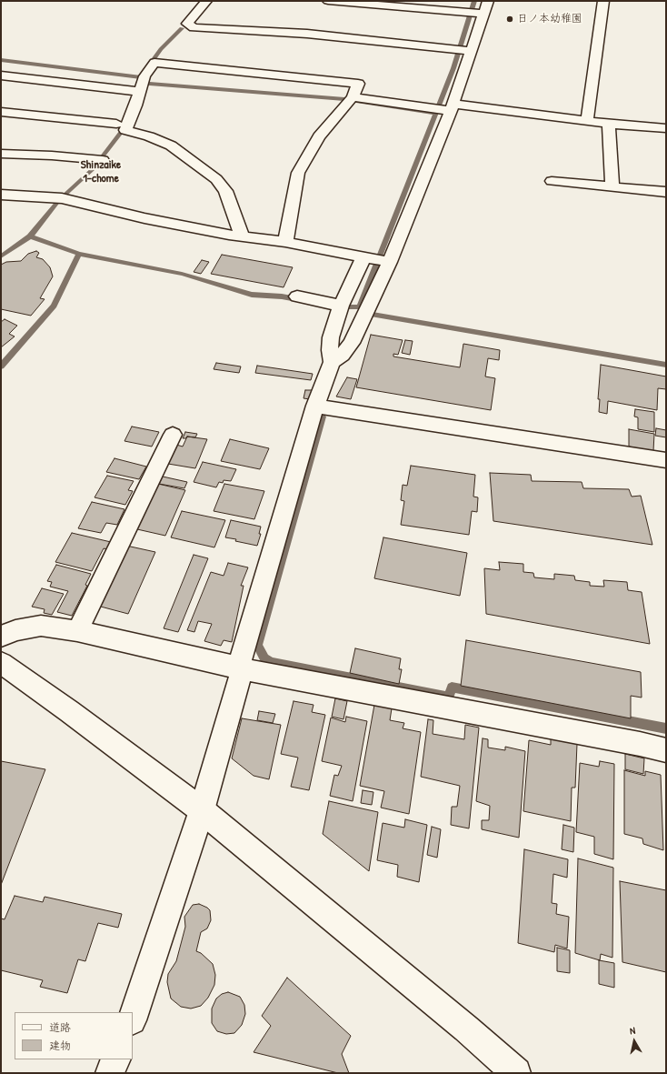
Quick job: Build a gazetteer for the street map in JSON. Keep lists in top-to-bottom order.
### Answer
{
  "districts": ["Shinzaike 1-chome"],
  "places": ["日ノ本幼稚園"],
  "legend": ["道路", "建物"],
  "north": "top"
}
